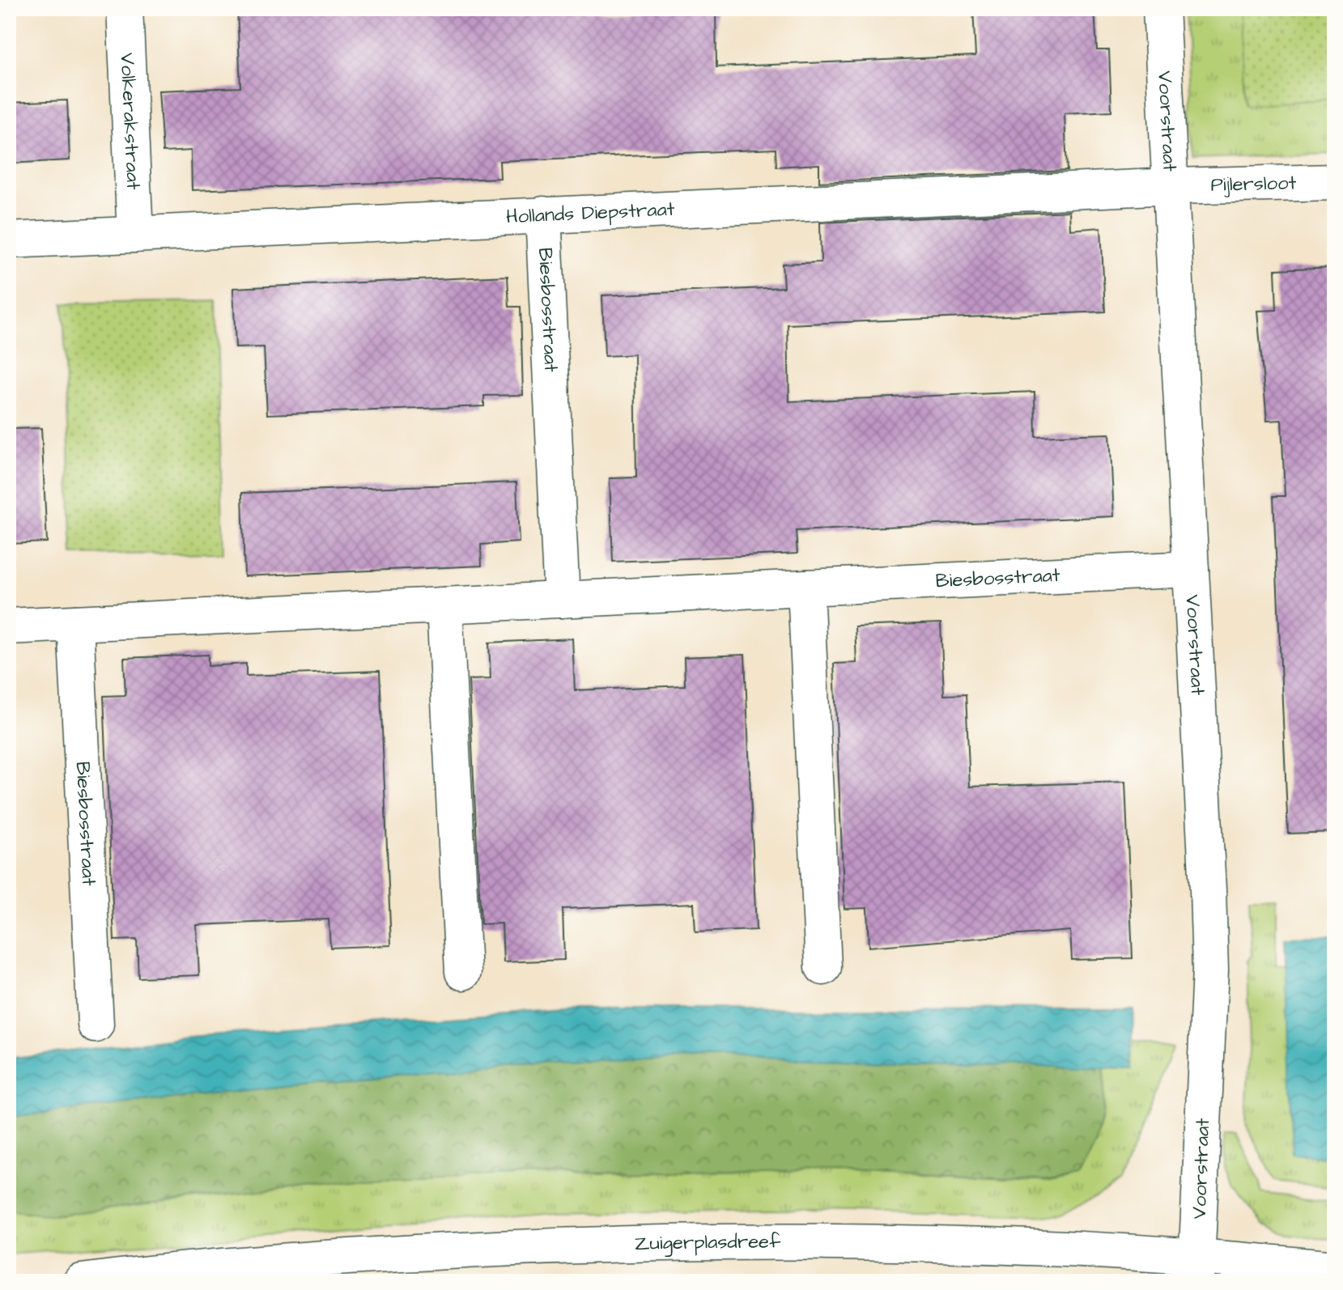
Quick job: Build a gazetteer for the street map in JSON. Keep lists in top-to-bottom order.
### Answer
{
  "streets": {
    "street": [
      "Volkerakstraat",
      "Voorstraat",
      "Pijlersloot",
      "Hollands Diepstraat",
      "Biesbosstraat",
      "Zuigerplasdreef"
    ]
  },
  "crossings": [
    ["Volkerakstraat", "Hollands Diepstraat"],
    ["Voorstraat", "Pijlersloot"],
    ["Voorstraat", "Hollands Diepstraat"],
    ["Voorstraat", "Biesbosstraat"],
    ["Voorstraat", "Zuigerplasdreef"],
    ["Pijlersloot", "Hollands Diepstraat"],
    ["Hollands Diepstraat", "Biesbosstraat"]
  ]
}
